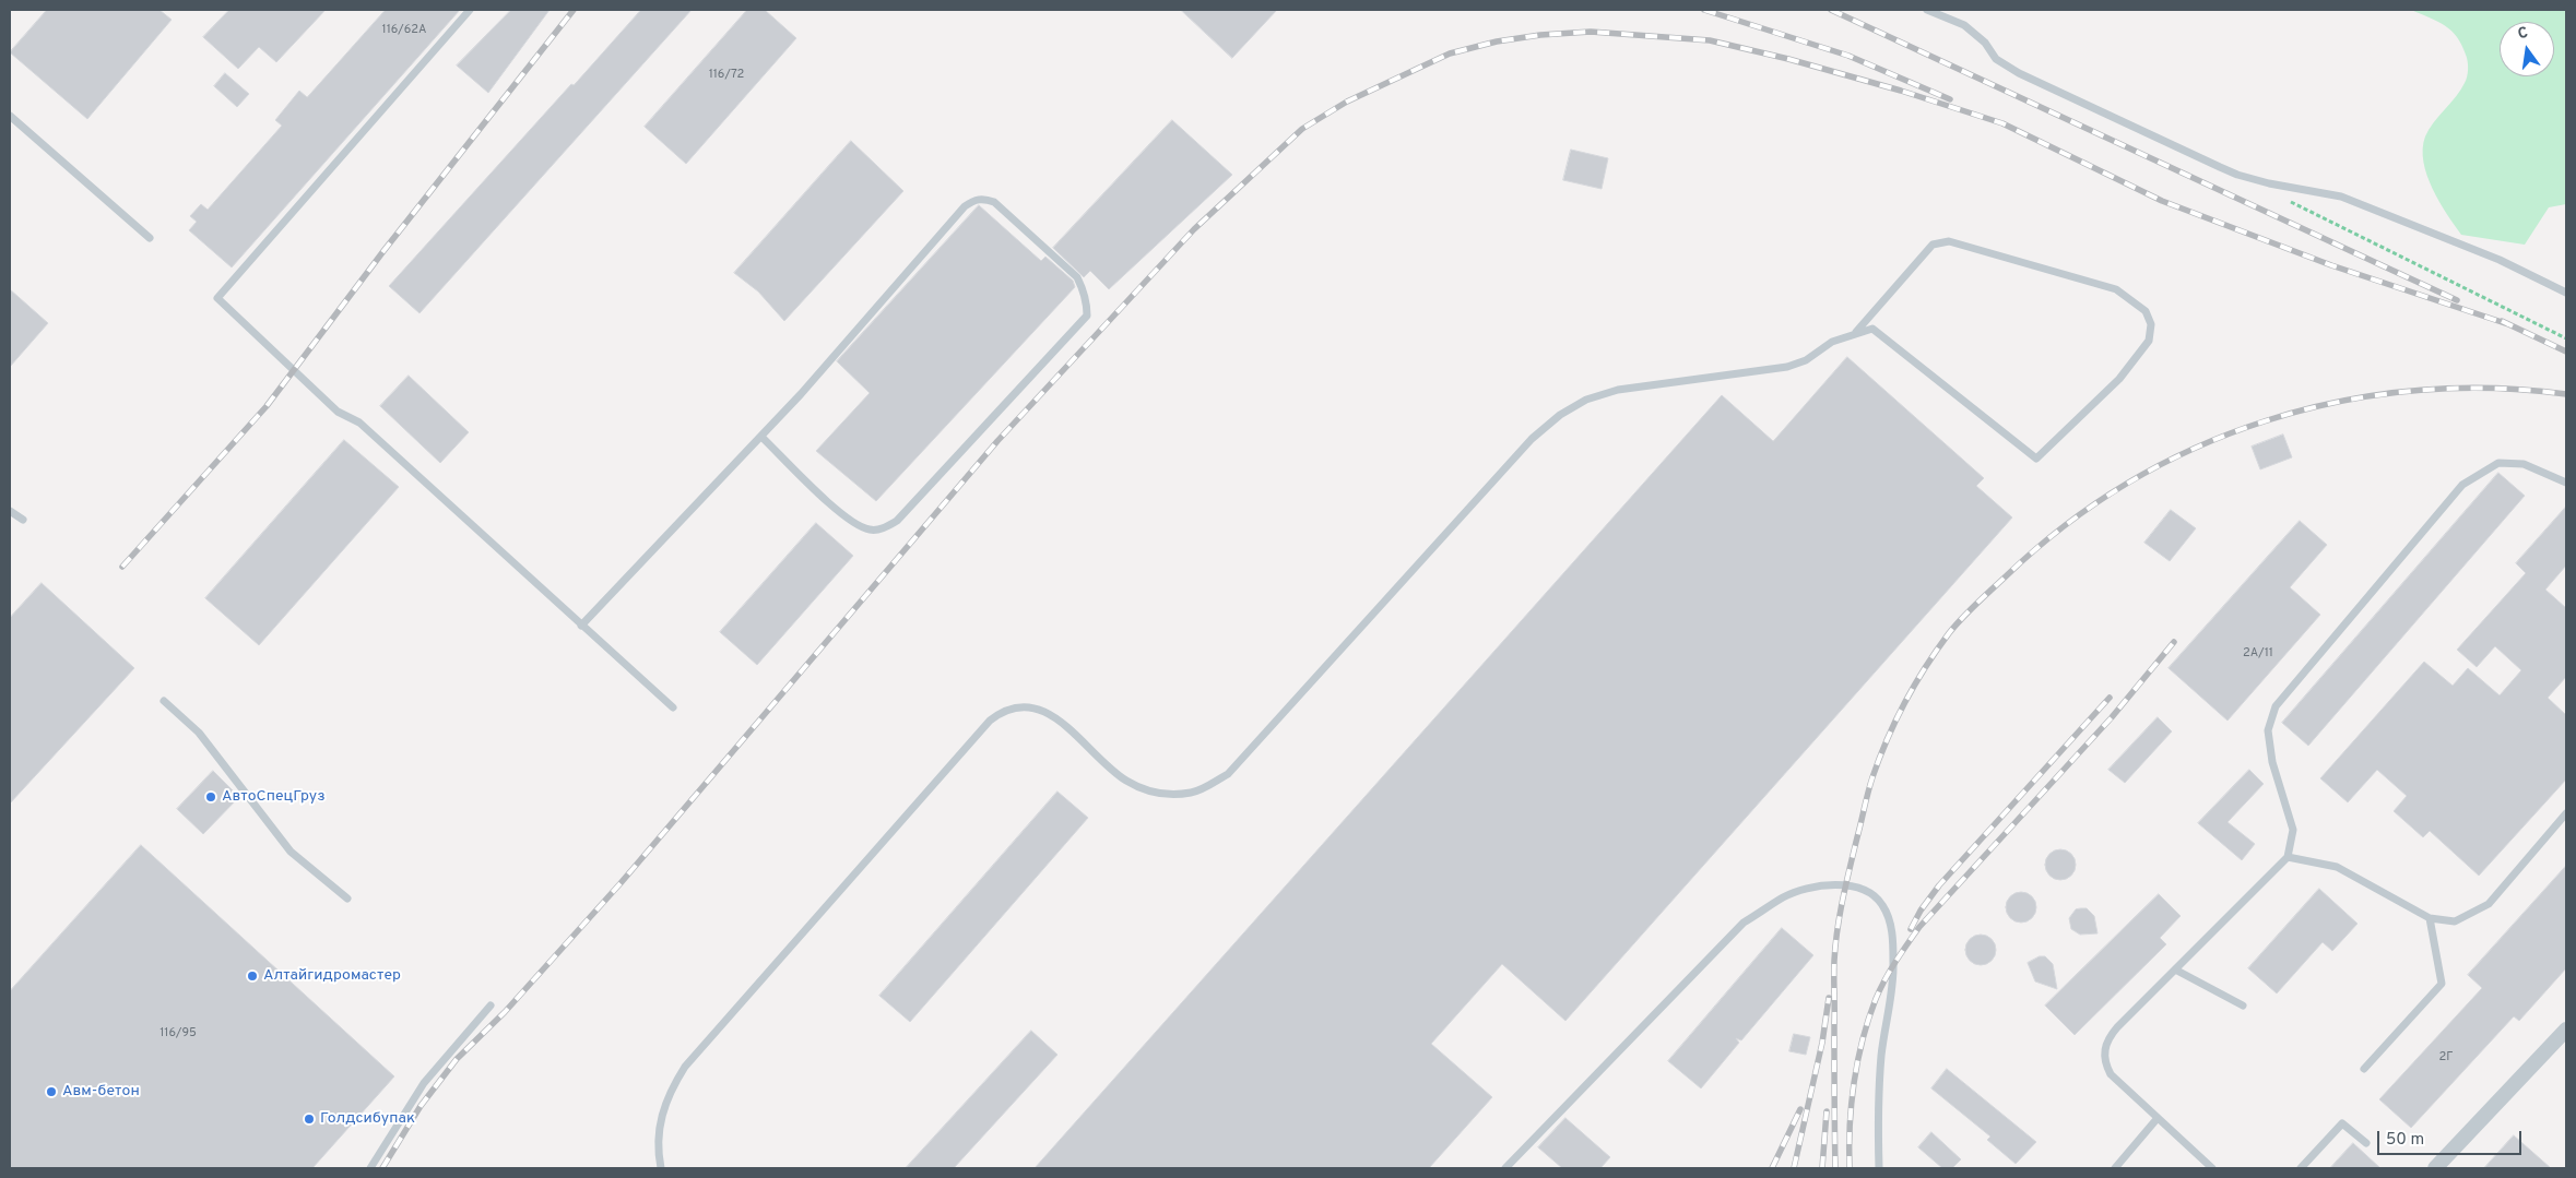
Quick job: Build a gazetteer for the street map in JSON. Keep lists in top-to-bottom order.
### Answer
{
  "places": [
    "АвтоСпецГруз",
    "Алтайгидромастер",
    "Авм-бетон",
    "Голдcибупак"
  ],
  "house_numbers": [
    "116/62А",
    "116/72",
    "2А/11",
    "116/95",
    "2Г"
  ],
  "scale_bar": "50 m",
  "north": "top"
}
